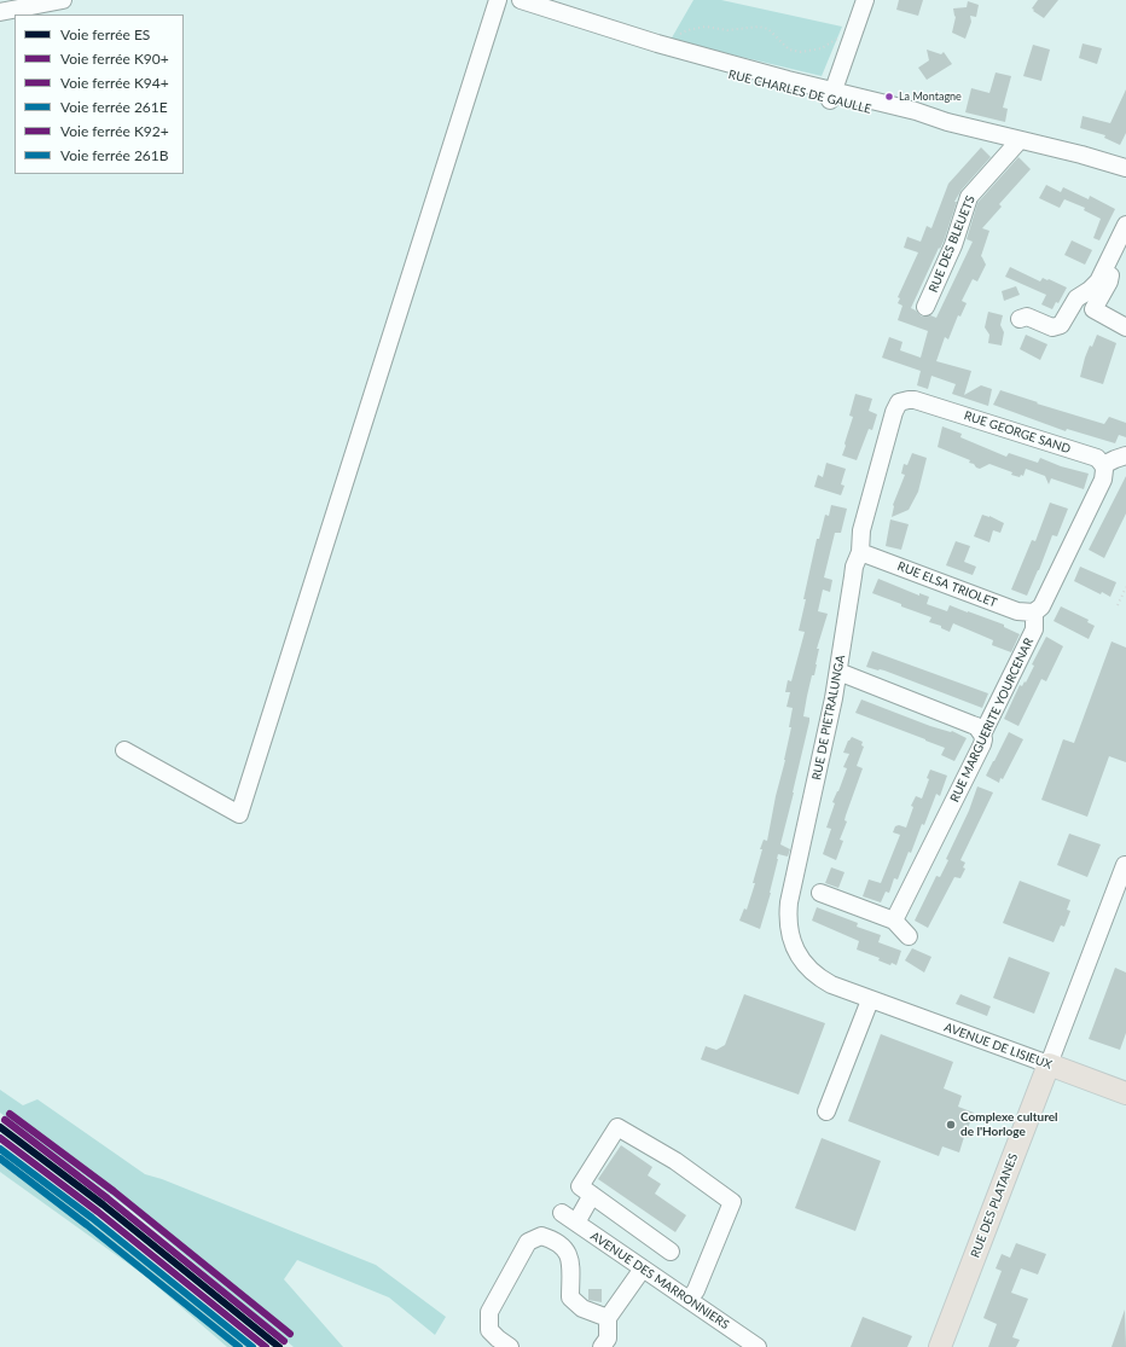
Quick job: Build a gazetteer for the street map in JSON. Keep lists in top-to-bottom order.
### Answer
{
  "streets": {
    "main road": ["AVENUE DE LISIEUX", "RUE DES PLATANES"],
    "street": [
      "RUE CHARLES DE GAULLE",
      "RUE DES BLEUETS",
      "RUE GEORGE SAND",
      "RUE ELSA TRIOLET",
      "RUE DE PIETRALUNGA",
      "RUE MARGUERITE YOURCENAR",
      "AVENUE DES MARRONNIERS"
    ]
  },
  "crossings": [
    ["RUE CHARLES DE GAULLE", "RUE DES BLEUETS"],
    ["RUE GEORGE SAND", "RUE DE PIETRALUNGA"],
    ["RUE GEORGE SAND", "RUE MARGUERITE YOURCENAR"],
    ["RUE ELSA TRIOLET", "RUE DE PIETRALUNGA"],
    ["RUE ELSA TRIOLET", "RUE MARGUERITE YOURCENAR"],
    ["RUE DE PIETRALUNGA", "AVENUE DE LISIEUX"],
    ["AVENUE DE LISIEUX", "RUE DES PLATANES"]
  ],
  "places": ["La Montagne", "Complexe culturel de l'Horloge"],
  "lines": [
    "rail line K92+",
    "rail line K94+",
    "rail line ES",
    "rail line K90+",
    "rail line 261E",
    "rail line 261B"
  ],
  "legend": [
    "Voie ferrée ES",
    "Voie ferrée K90+",
    "Voie ferrée K94+",
    "Voie ferrée 261E",
    "Voie ferrée K92+",
    "Voie ferrée 261B"
  ]
}
